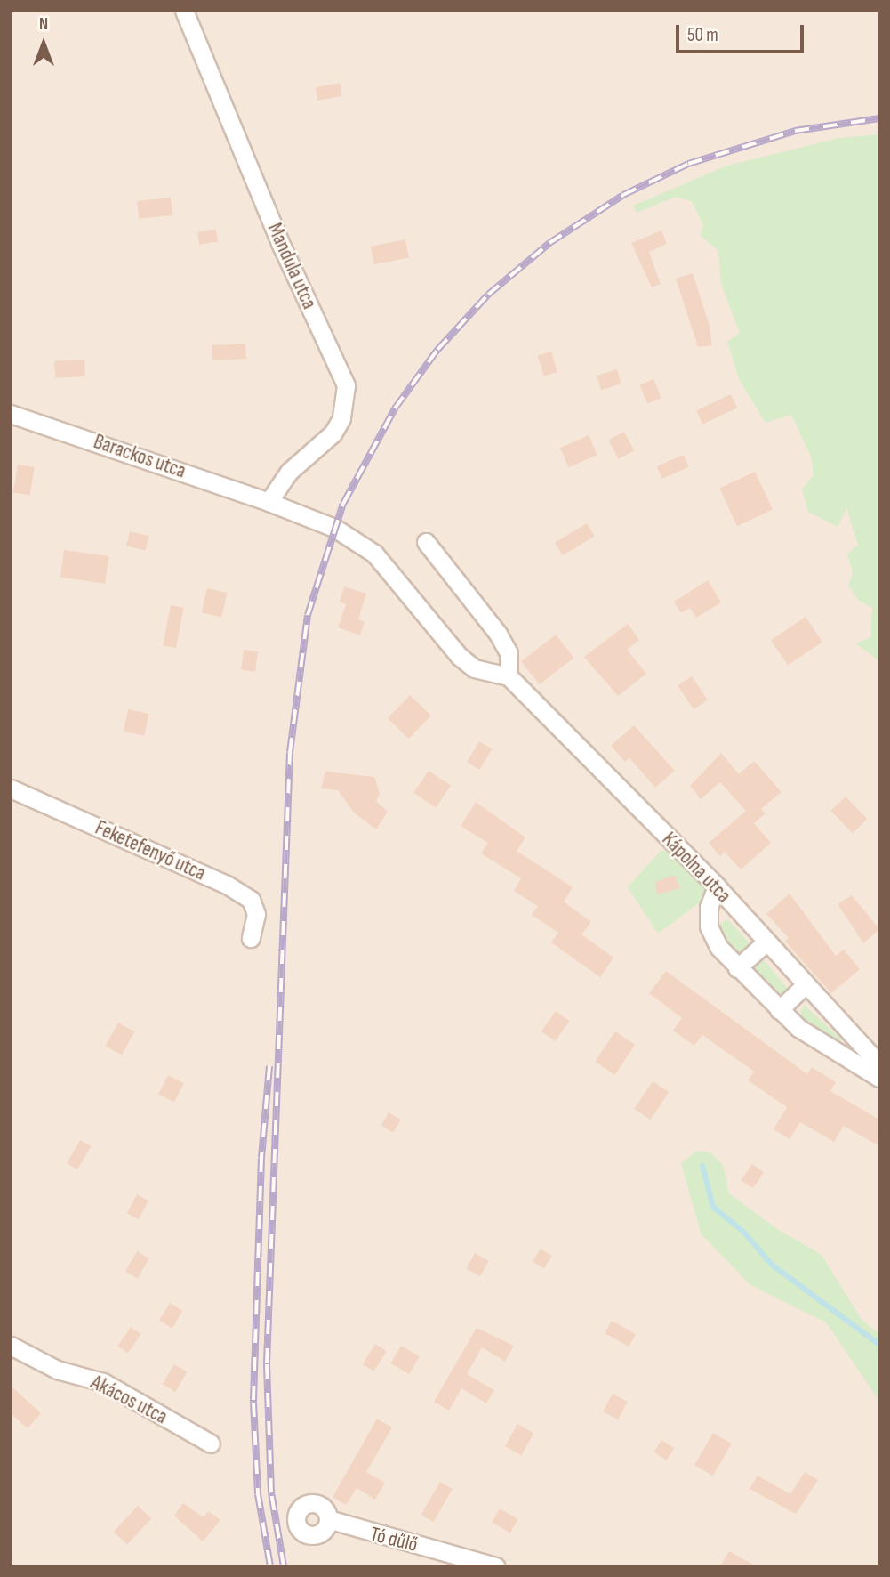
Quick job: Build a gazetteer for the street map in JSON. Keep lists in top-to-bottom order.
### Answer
{
  "streets": {
    "street": [
      "Mandula utca",
      "Barackos utca",
      "Feketefenyő utca",
      "Kápolna utca",
      "Akácos utca",
      "Tó dűlő"
    ]
  },
  "crossings": [
    ["Mandula utca", "Barackos utca"],
    ["Barackos utca", "Kápolna utca"]
  ],
  "scale_bar": "50 m",
  "north": "top"
}
